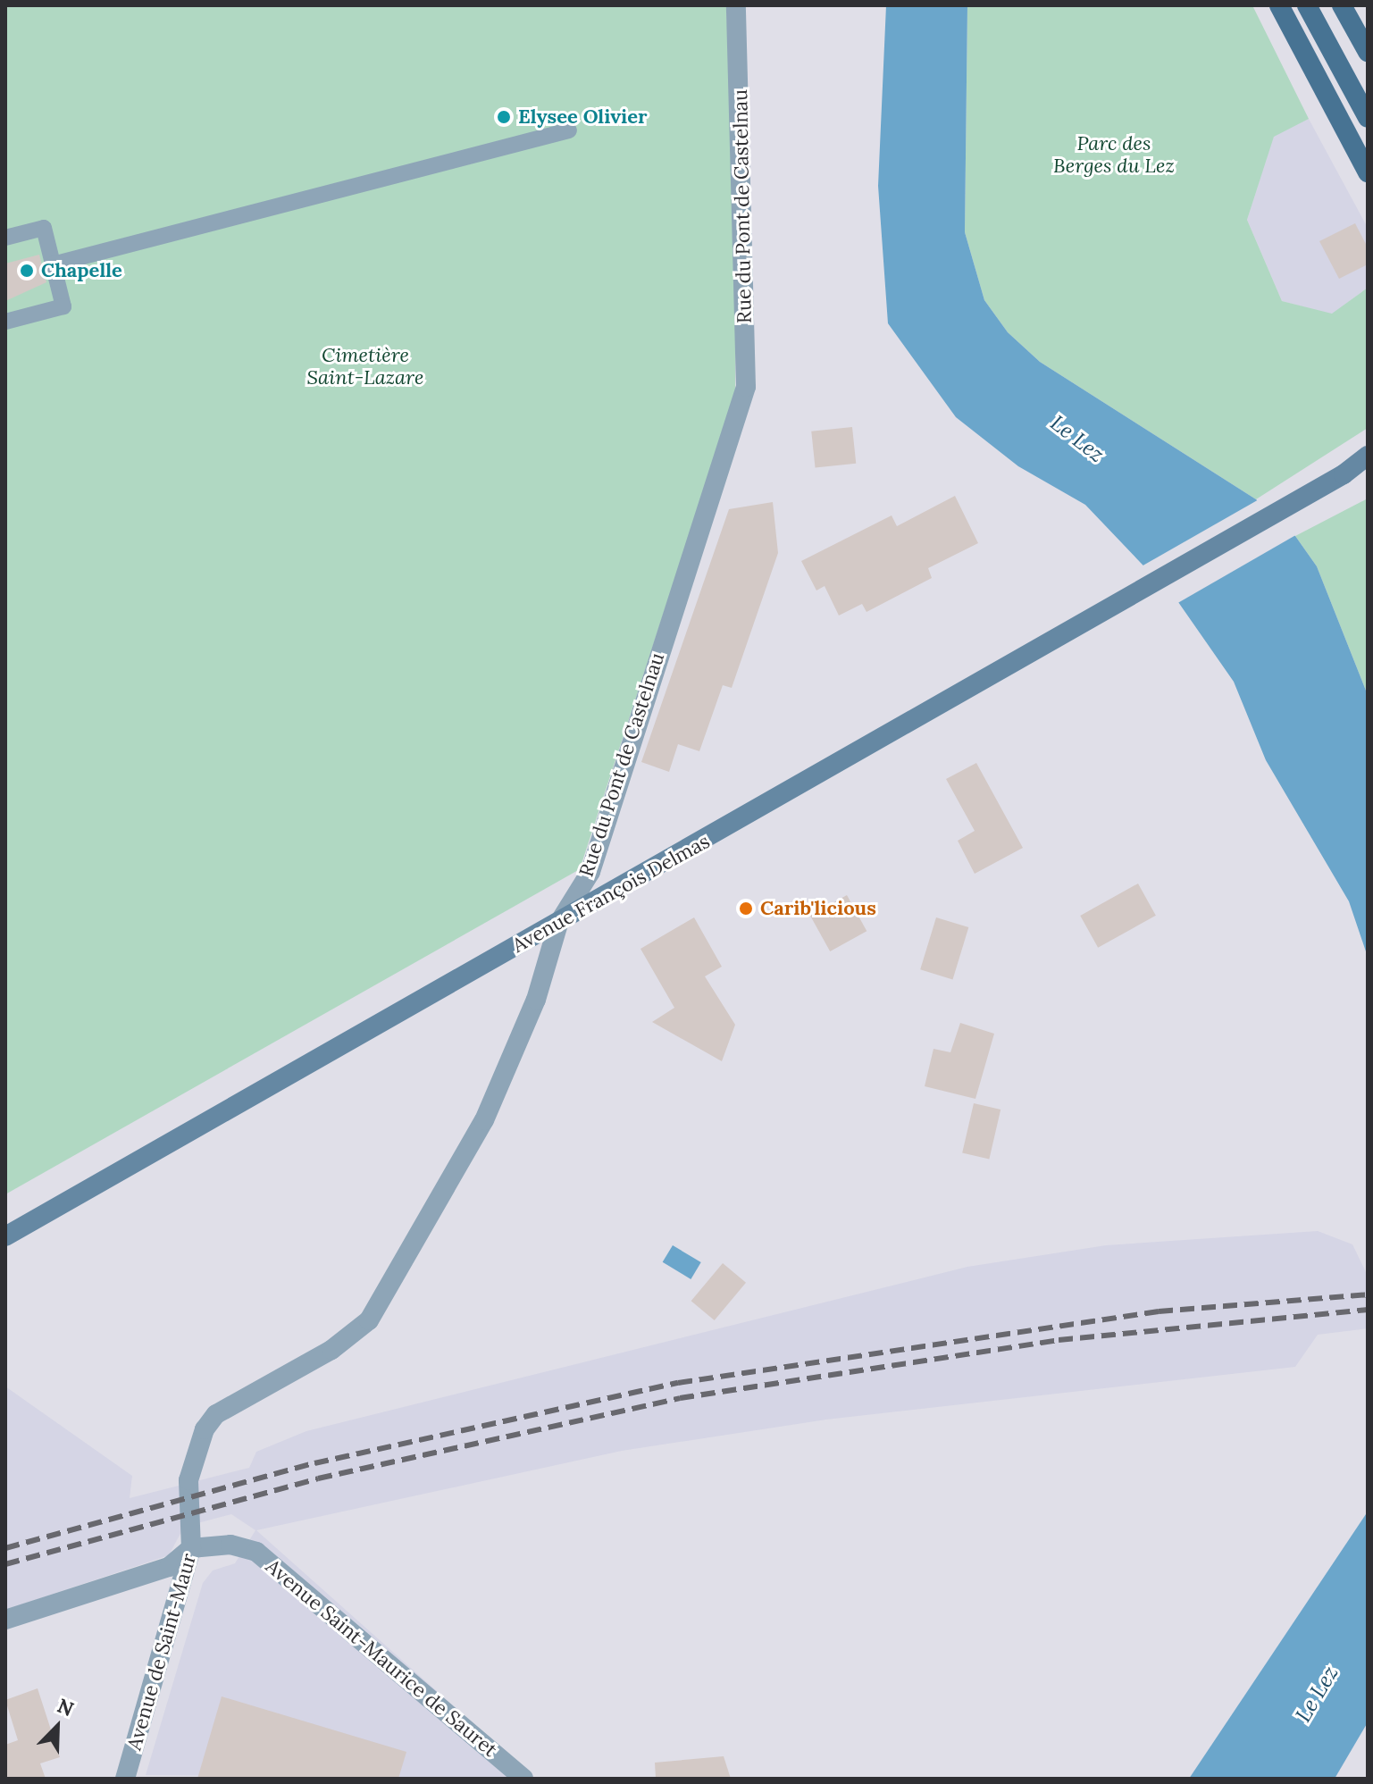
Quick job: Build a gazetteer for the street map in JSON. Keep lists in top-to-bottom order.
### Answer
{
  "streets": {
    "main road": ["Avenue François Delmas"],
    "street": ["Rue du Pont de Castelnau", "Avenue de Saint-Maur", "Avenue Saint-Maurice de Sauret"]
  },
  "crossings": [
    ["Rue du Pont de Castelnau", "Avenue François Delmas"],
    ["Rue du Pont de Castelnau", "Avenue de Saint-Maur"],
    ["Avenue de Saint-Maur", "Avenue Saint-Maurice de Sauret"]
  ],
  "water": ["Le Lez"],
  "parks": ["Parc des Berges du Lez", "Cimetière Saint-Lazare"],
  "places": ["Elysee Olivier", "Chapelle", "Carib'licious"],
  "north": "top right"
}
